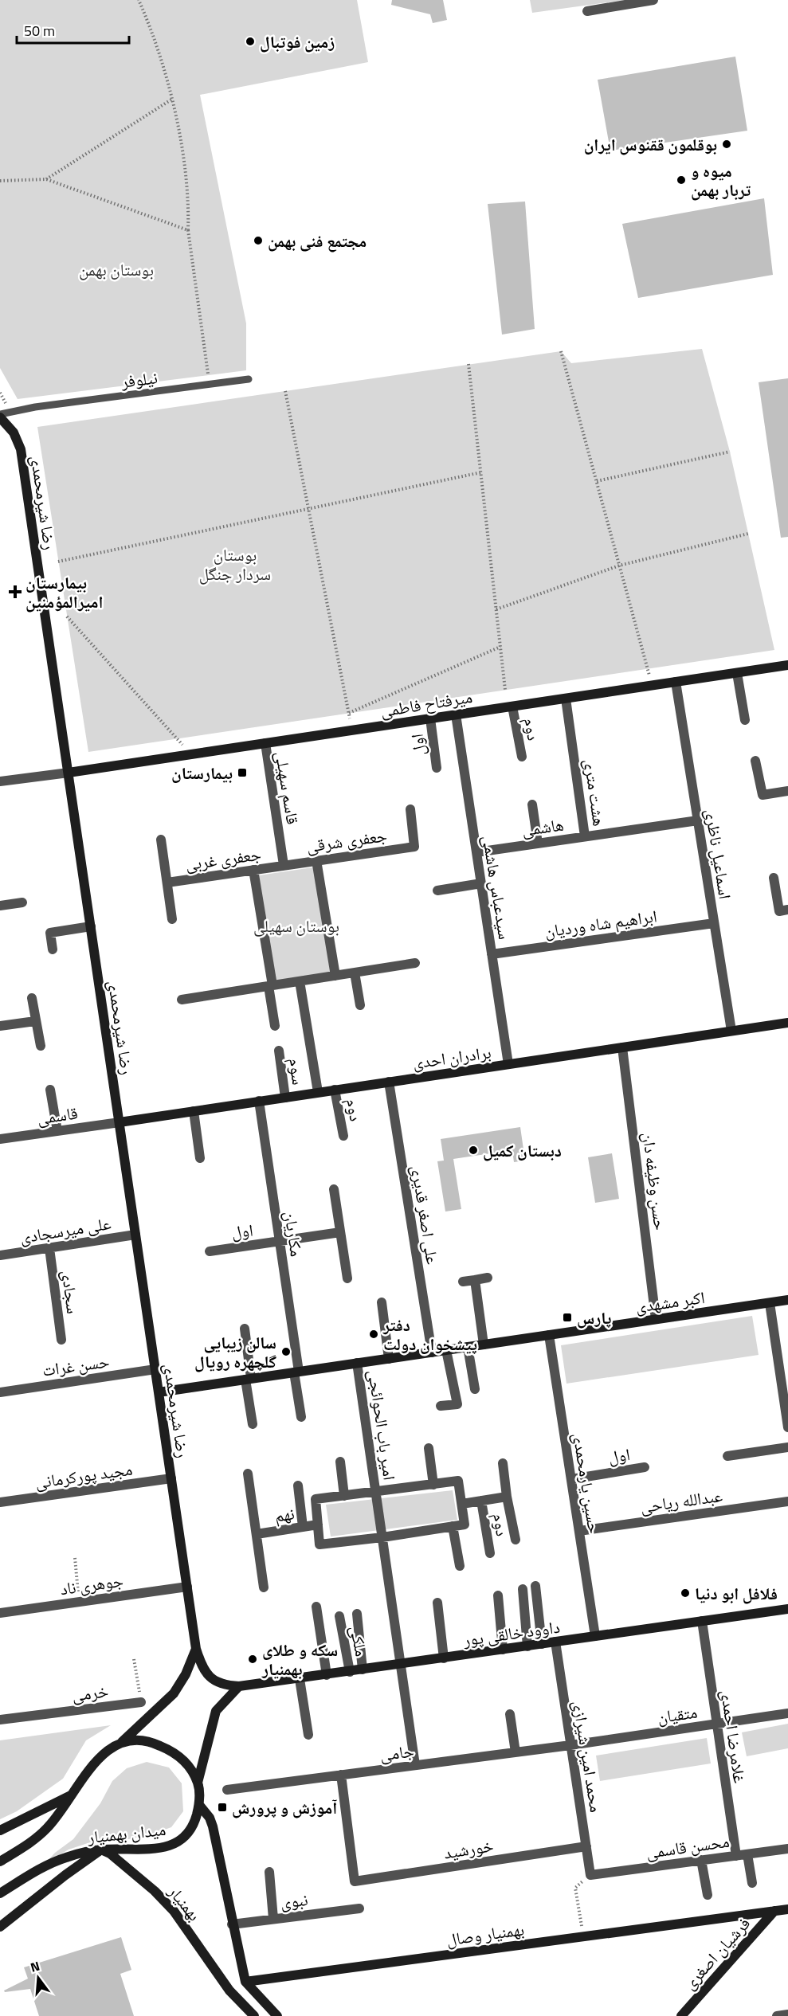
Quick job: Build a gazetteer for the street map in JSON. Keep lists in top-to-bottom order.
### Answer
{
  "streets": {
    "street": [
      "رضا شیرمحمدی",
      "میرفتاح فاطمی",
      "دوم",
      "اول",
      "قاسم سهیلی",
      "هشت متری",
      "هاشمی",
      "جعفری شرقی",
      "اسماعیل ناظری",
      "جعفری غربی",
      "سیدعباس هاشمی",
      "ابراهیم شاه وردیان",
      "برادران احدی",
      "سوم",
      "قاسمی",
      "حسن وظیفه دان",
      "علی اصغر قدیری",
      "علی میرسجادی",
      "مکاریان",
      "سجادی",
      "اکبر مشهدی",
      "حسن غرات",
      "امیر باب الحوائجی",
      "مجید پورکرمانی",
      "حسین یارمحمدی",
      "عبدالله ریاحی",
      "نهم",
      "جوهری ناد",
      "داوود خالقی پور",
      "ملکی",
      "خرمی",
      "متقیان",
      "غلامرضا احمدی",
      "جامی",
      "محمد امین شیرازی",
      "میدان بهمنیار",
      "محسن قاسمی",
      "خورشید",
      "نبوی",
      "بهمنیار",
      "بهمنیار وصال",
      "فرشیان اصغری"
    ],
    "lane": ["نیلوفر"]
  },
  "crossings": [
    ["نیلوفر", "رضا شیرمحمدی"],
    ["رضا شیرمحمدی", "میرفتاح فاطمی"],
    ["رضا شیرمحمدی", "برادران احدی"],
    ["رضا شیرمحمدی", "قاسمی"],
    ["رضا شیرمحمدی", "علی میرسجادی"],
    ["رضا شیرمحمدی", "اکبر مشهدی"],
    ["رضا شیرمحمدی", "حسن غرات"],
    ["رضا شیرمحمدی", "مجید پورکرمانی"],
    ["رضا شیرمحمدی", "جوهری ناد"],
    ["رضا شیرمحمدی", "داوود خالقی پور"],
    ["میرفتاح فاطمی", "دوم"],
    ["میرفتاح فاطمی", "اول"],
    ["میرفتاح فاطمی", "قاسم سهیلی"],
    ["میرفتاح فاطمی", "هشت متری"],
    ["میرفتاح فاطمی", "اسماعیل ناظری"],
    ["میرفتاح فاطمی", "سیدعباس هاشمی"],
    ["دوم", "برادران احدی"],
    ["اول", "مکاریان"],
    ["اول", "حسین یارمحمدی"],
    ["قاسم سهیلی", "جعفری شرقی"],
    ["قاسم سهیلی", "جعفری غربی"],
    ["هشت متری", "هاشمی"],
    ["هشت متری", "اسماعیل ناظری"],
    ["هاشمی", "سیدعباس هاشمی"],
    ["جعفری شرقی", "جعفری غربی"],
    ["اسماعیل ناظری", "ابراهیم شاه وردیان"],
    ["اسماعیل ناظری", "برادران احدی"],
    ["سیدعباس هاشمی", "ابراهیم شاه وردیان"],
    ["سیدعباس هاشمی", "برادران احدی"],
    ["برادران احدی", "سوم"],
    ["برادران احدی", "قاسمی"],
    ["برادران احدی", "حسن وظیفه دان"],
    ["برادران احدی", "علی اصغر قدیری"],
    ["برادران احدی", "مکاریان"],
    ["حسن وظیفه دان", "اکبر مشهدی"],
    ["علی اصغر قدیری", "اکبر مشهدی"],
    ["علی میرسجادی", "سجادی"],
    ["مکاریان", "اکبر مشهدی"],
    ["اکبر مشهدی", "امیر باب الحوائجی"],
    ["اکبر مشهدی", "حسین یارمحمدی"],
    ["حسین یارمحمدی", "عبدالله ریاحی"],
    ["حسین یارمحمدی", "داوود خالقی پور"],
    ["داوود خالقی پور", "ملکی"],
    ["داوود خالقی پور", "غلامرضا احمدی"],
    ["داوود خالقی پور", "محمد امین شیرازی"],
    ["متقیان", "غلامرضا احمدی"],
    ["متقیان", "جامی"],
    ["متقیان", "محمد امین شیرازی"],
    ["غلامرضا احمدی", "محسن قاسمی"],
    ["جامی", "محمد امین شیرازی"],
    ["جامی", "خورشید"],
    ["محمد امین شیرازی", "محسن قاسمی"],
    ["محمد امین شیرازی", "خورشید"],
    ["میدان بهمنیار", "بهمنیار"],
    ["نبوی", "بهمنیار"],
    ["بهمنیار", "بهمنیار وصال"],
    ["بهمنیار وصال", "فرشیان اصغری"]
  ],
  "parks": ["بوستان بهمن", "بوستان سردار جنگل", "بوستان سهیلی"],
  "places": {
    "other": [
      "زمین فوتبال",
      "بوقلمون ققنوس ایران",
      "میوه و تربار بهمن",
      "مجتمع فنی بهمن",
      "دبستان کمیل",
      "دفتر پیشخوان دولت",
      "سالن زیبایی گلچهره رویال",
      "فلافل ابو دنیا",
      "سکه و طلای بهمنیار"
    ],
    "health": ["بیمارستان امیرالمؤمنین"],
    "transit": ["بیمارستان", "پارس", "آموزش و پرورش"]
  },
  "scale_bar": "50 m",
  "north": "top"
}
